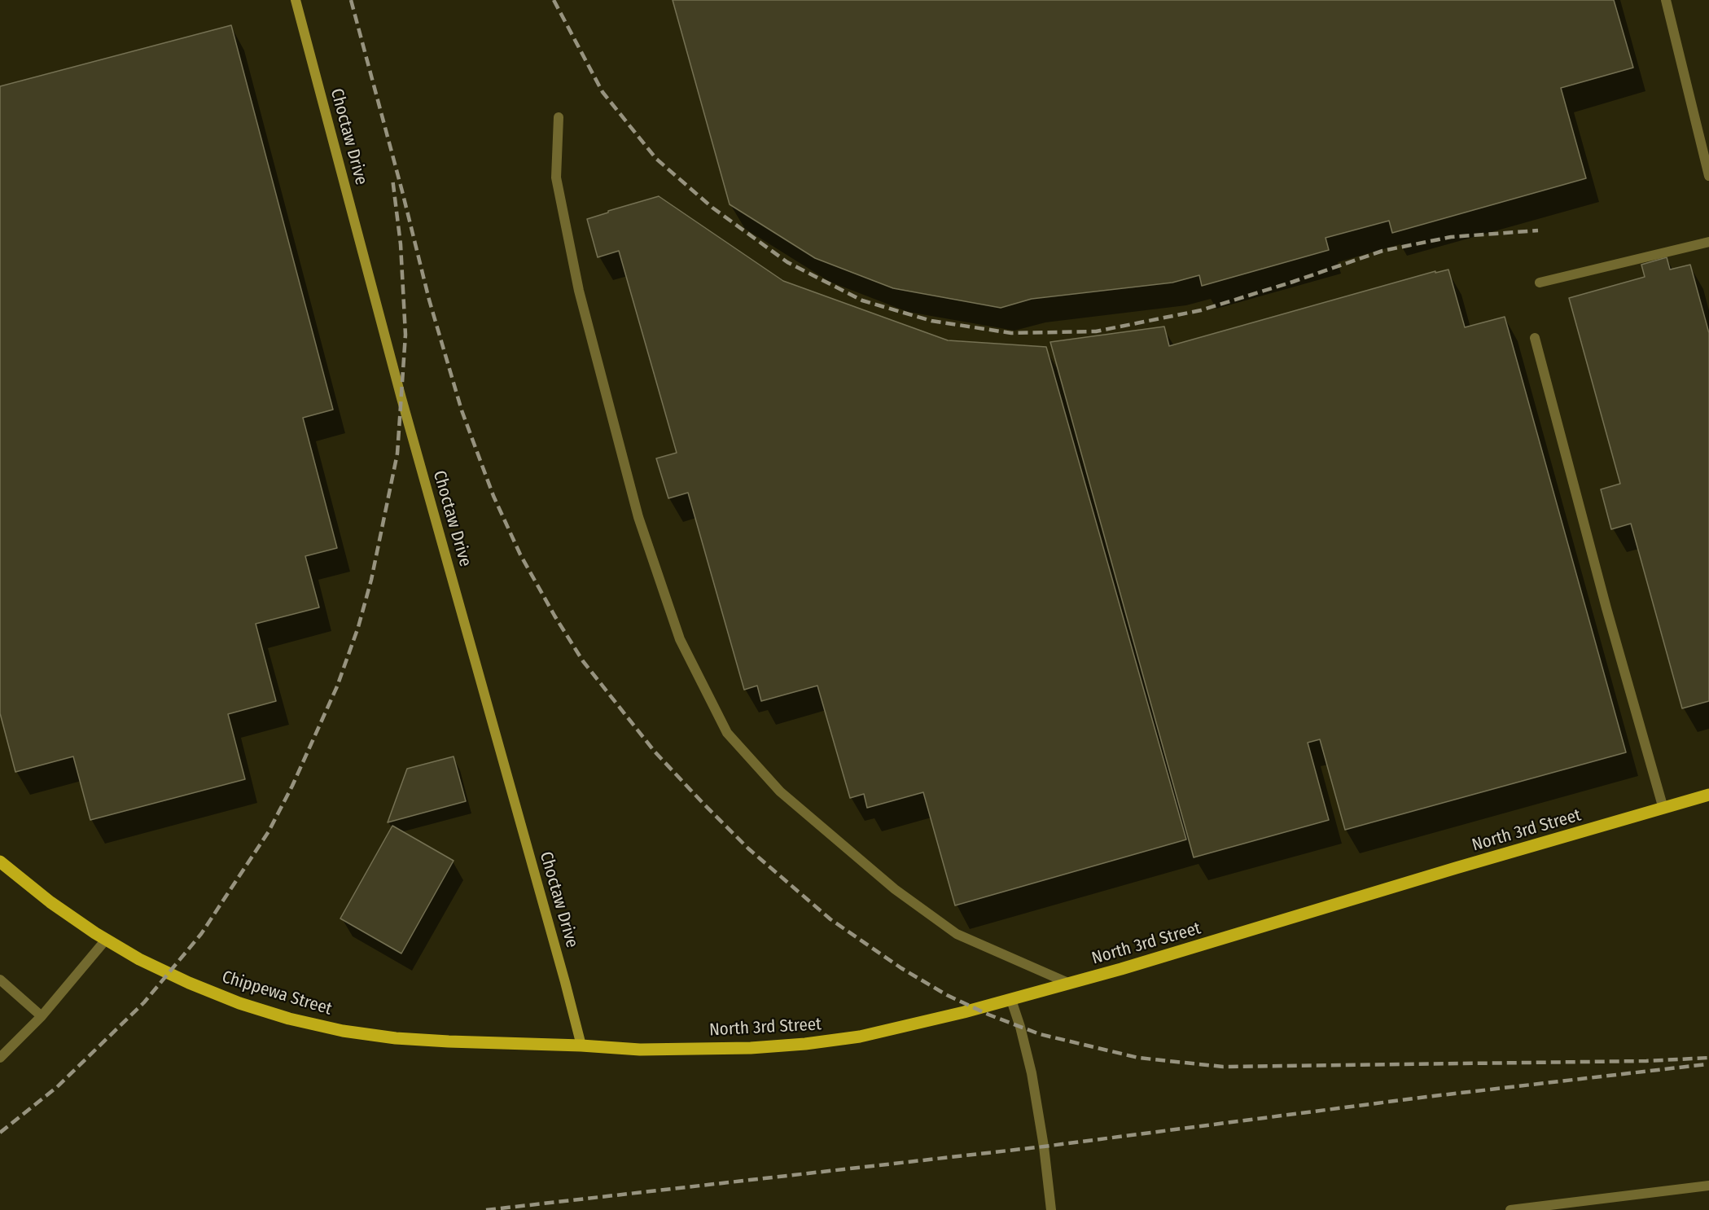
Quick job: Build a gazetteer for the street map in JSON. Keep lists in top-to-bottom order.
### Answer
{
  "streets": {
    "main road": ["Choctaw Drive", "North 3rd Street", "Chippewa Street"]
  },
  "crossings": [
    ["Choctaw Drive", "North 3rd Street"],
    ["Choctaw Drive", "Chippewa Street"],
    ["North 3rd Street", "Chippewa Street"]
  ]
}
